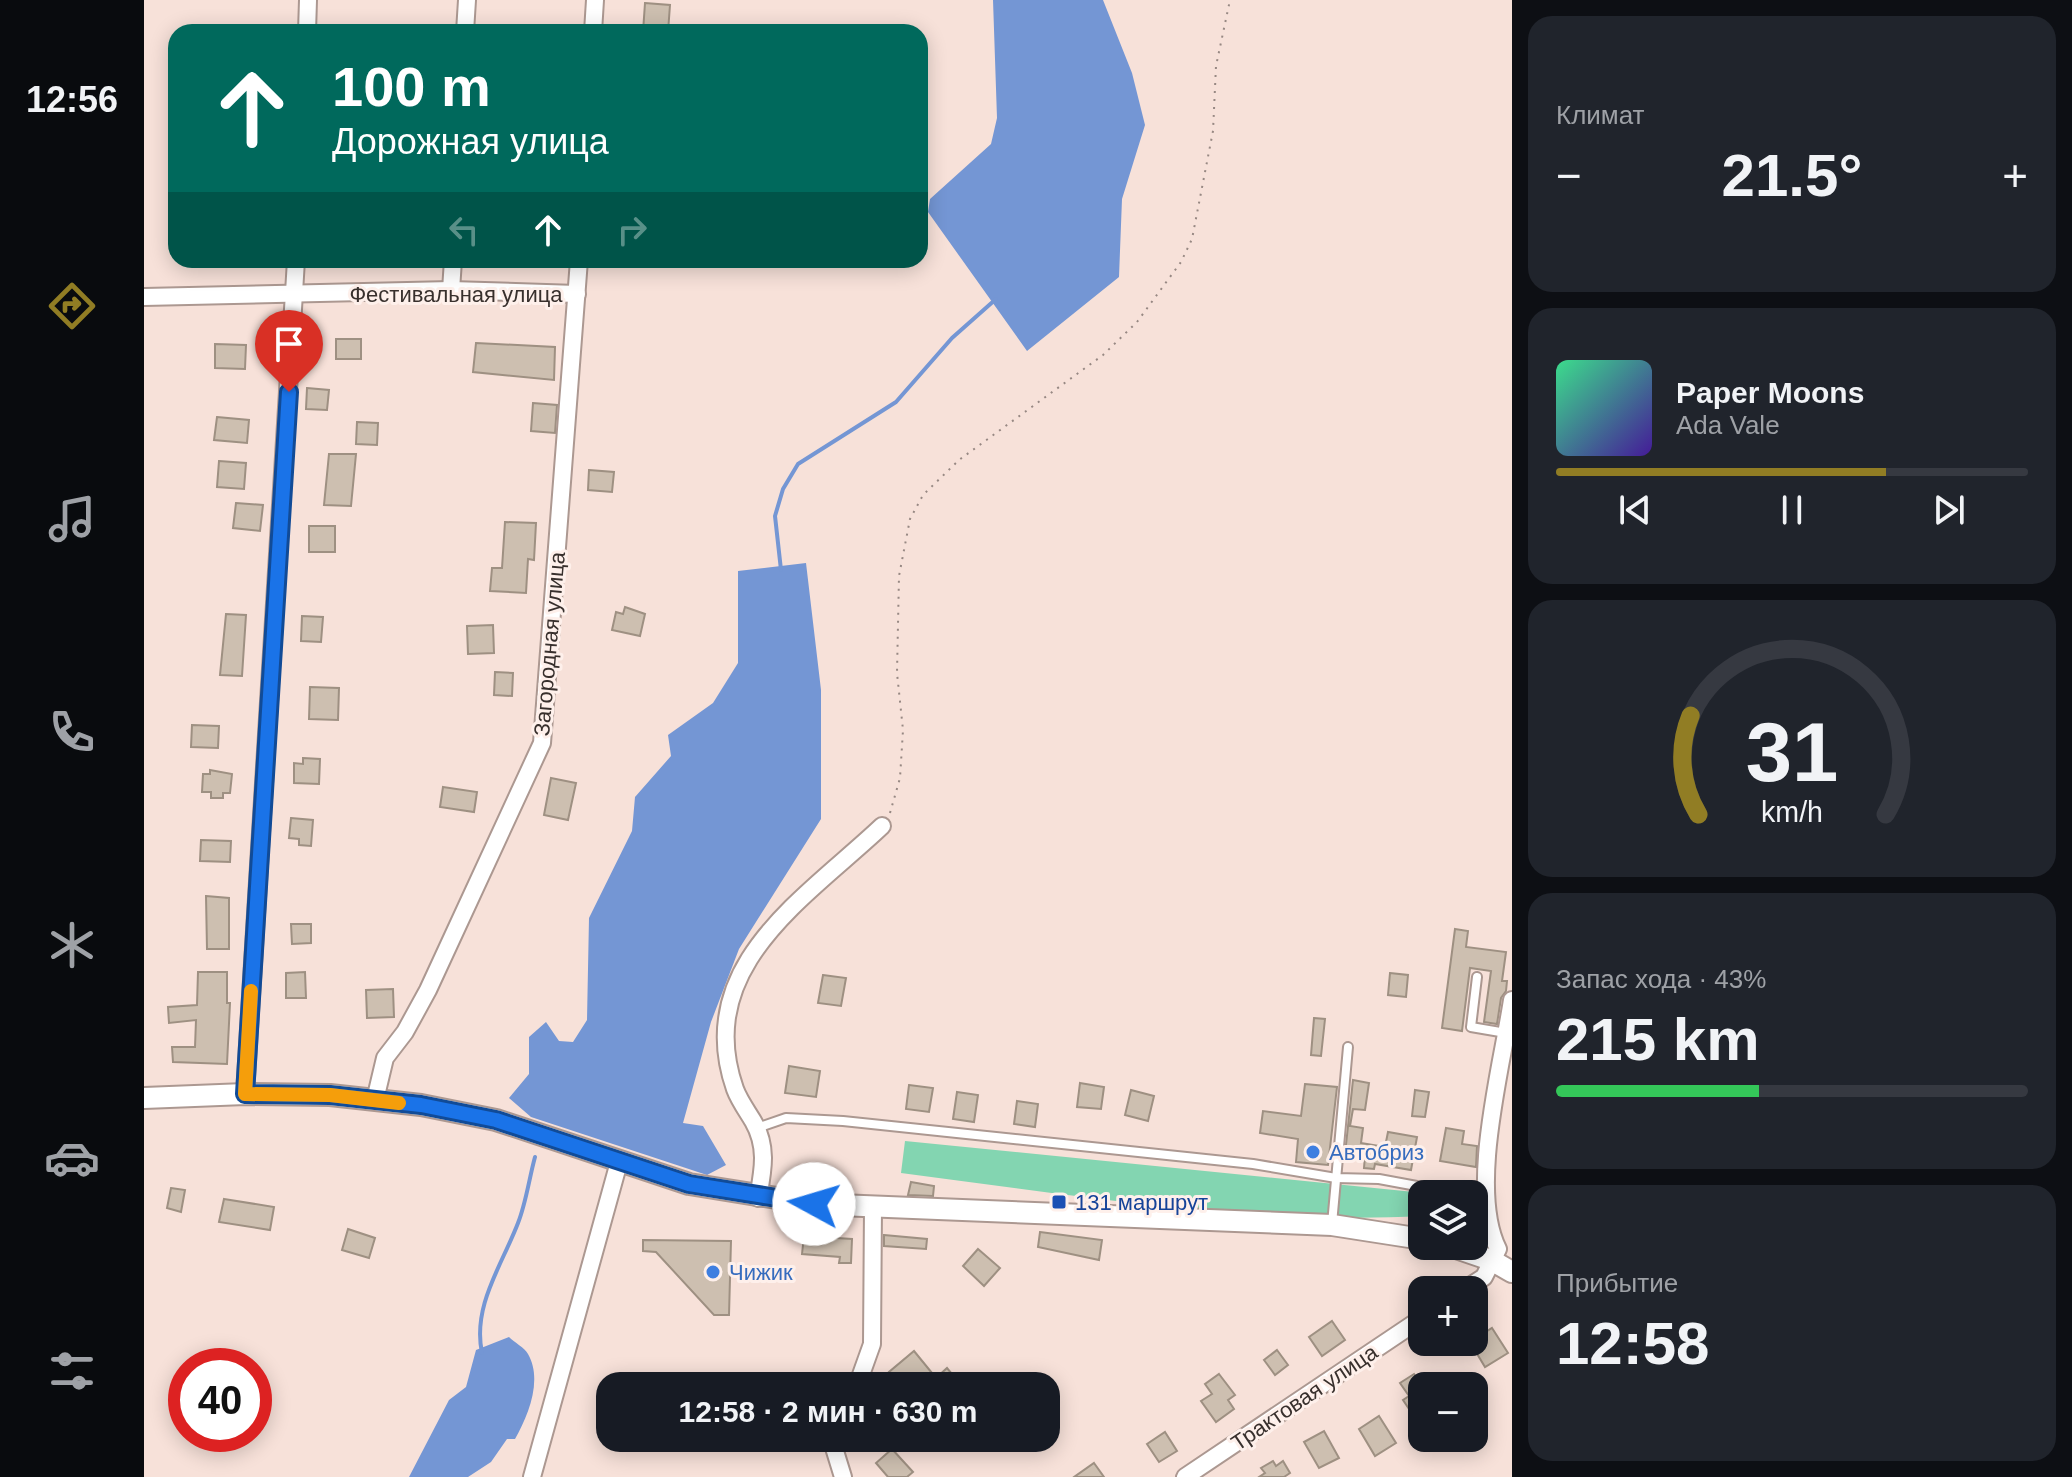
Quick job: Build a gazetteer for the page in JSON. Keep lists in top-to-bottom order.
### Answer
{
  "streets": {
    "street": ["Фестивальная улица", "Загородная улица", "Трактовая улица"]
  },
  "crossings": [
    ["Фестивальная улица", "Загородная улица"]
  ],
  "places": {
    "other": ["Автобриз", "Чижик"],
    "transit": ["131 маршрут"]
  },
  "page": {
    "tabs": "12:56",
    "tile": [
      "Климат",
      ["Запас хода · 43%", "215 km"],
      ["Прибытие", "12:58"]
    ],
    "turn": ["100 m", "Дорожная улица"],
    "heat": ["−", "21.5°", "+"],
    "song": ["Paper Moons", "Ada Vale"],
    "map_buttons": ["+", "−"],
    "limit": "40",
    "trip": "12:58 · 2 мин · 630 m",
    "gauge": ["31", "km/h"]
  }
}
